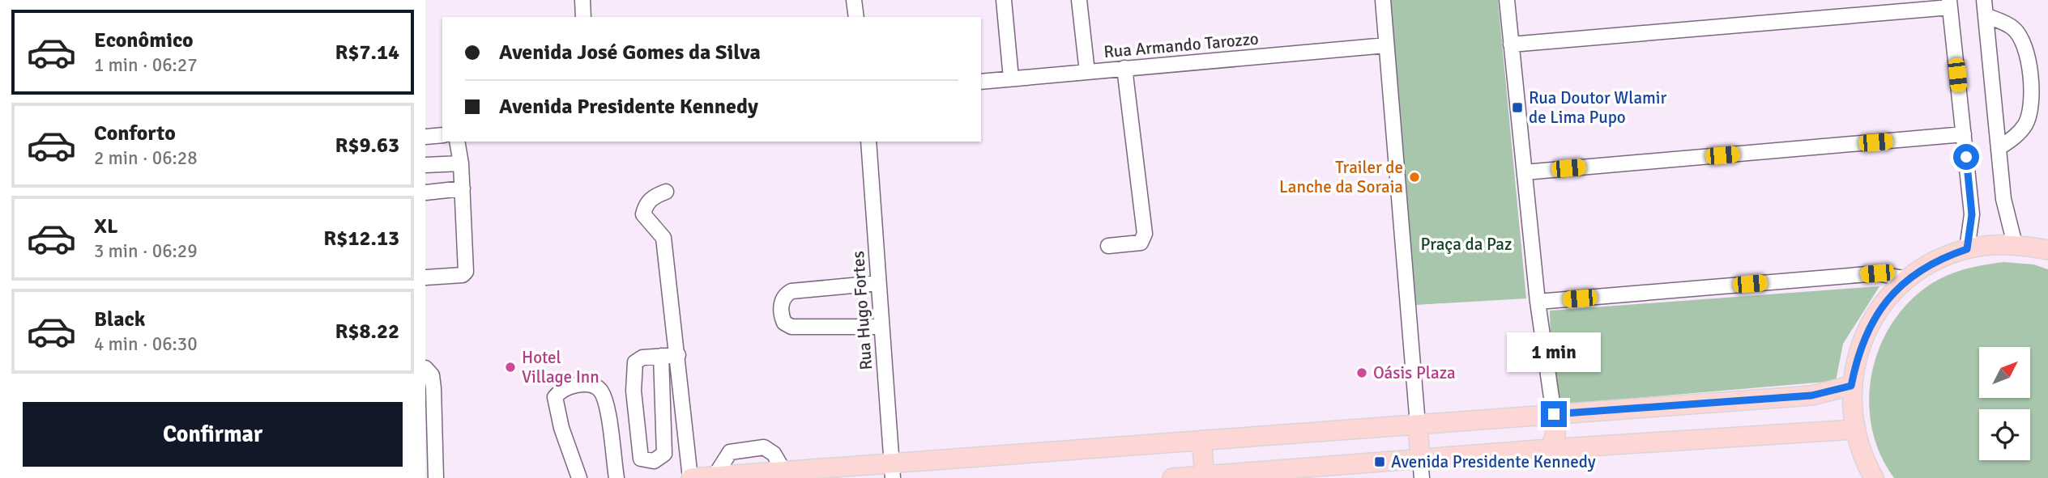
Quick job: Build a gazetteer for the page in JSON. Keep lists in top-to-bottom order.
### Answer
{
  "streets": {
    "street": ["Rua Armando Tarozzo", "Rua Hugo Fortes"]
  },
  "parks": ["Praça da Paz"],
  "places": {
    "transit": ["Rua Doutor Wlamir de Lima Pupo", "Avenida Presidente Kennedy"],
    "other": ["Trailer de Lanche da Soraia", "Hotel Village Inn", "Oásis Plaza"]
  },
  "north": "top right",
  "page": {
    "list": [
      {
        "name": "Econômico",
        "note": "1 min · 06:27",
        "value": "R$7.14"
      },
      {
        "name": "Conforto",
        "note": "2 min · 06:28",
        "value": "R$9.63"
      },
      {
        "name": "XL",
        "note": "3 min · 06:29",
        "value": "R$12.13"
      },
      {
        "name": "Black",
        "note": "4 min · 06:30",
        "value": "R$8.22"
      }
    ],
    "banner": ["Avenida José Gomes da Silva", "Avenida Presidente Kennedy"],
    "bubble": "1 min",
    "buttons": "Confirmar"
  }
}
